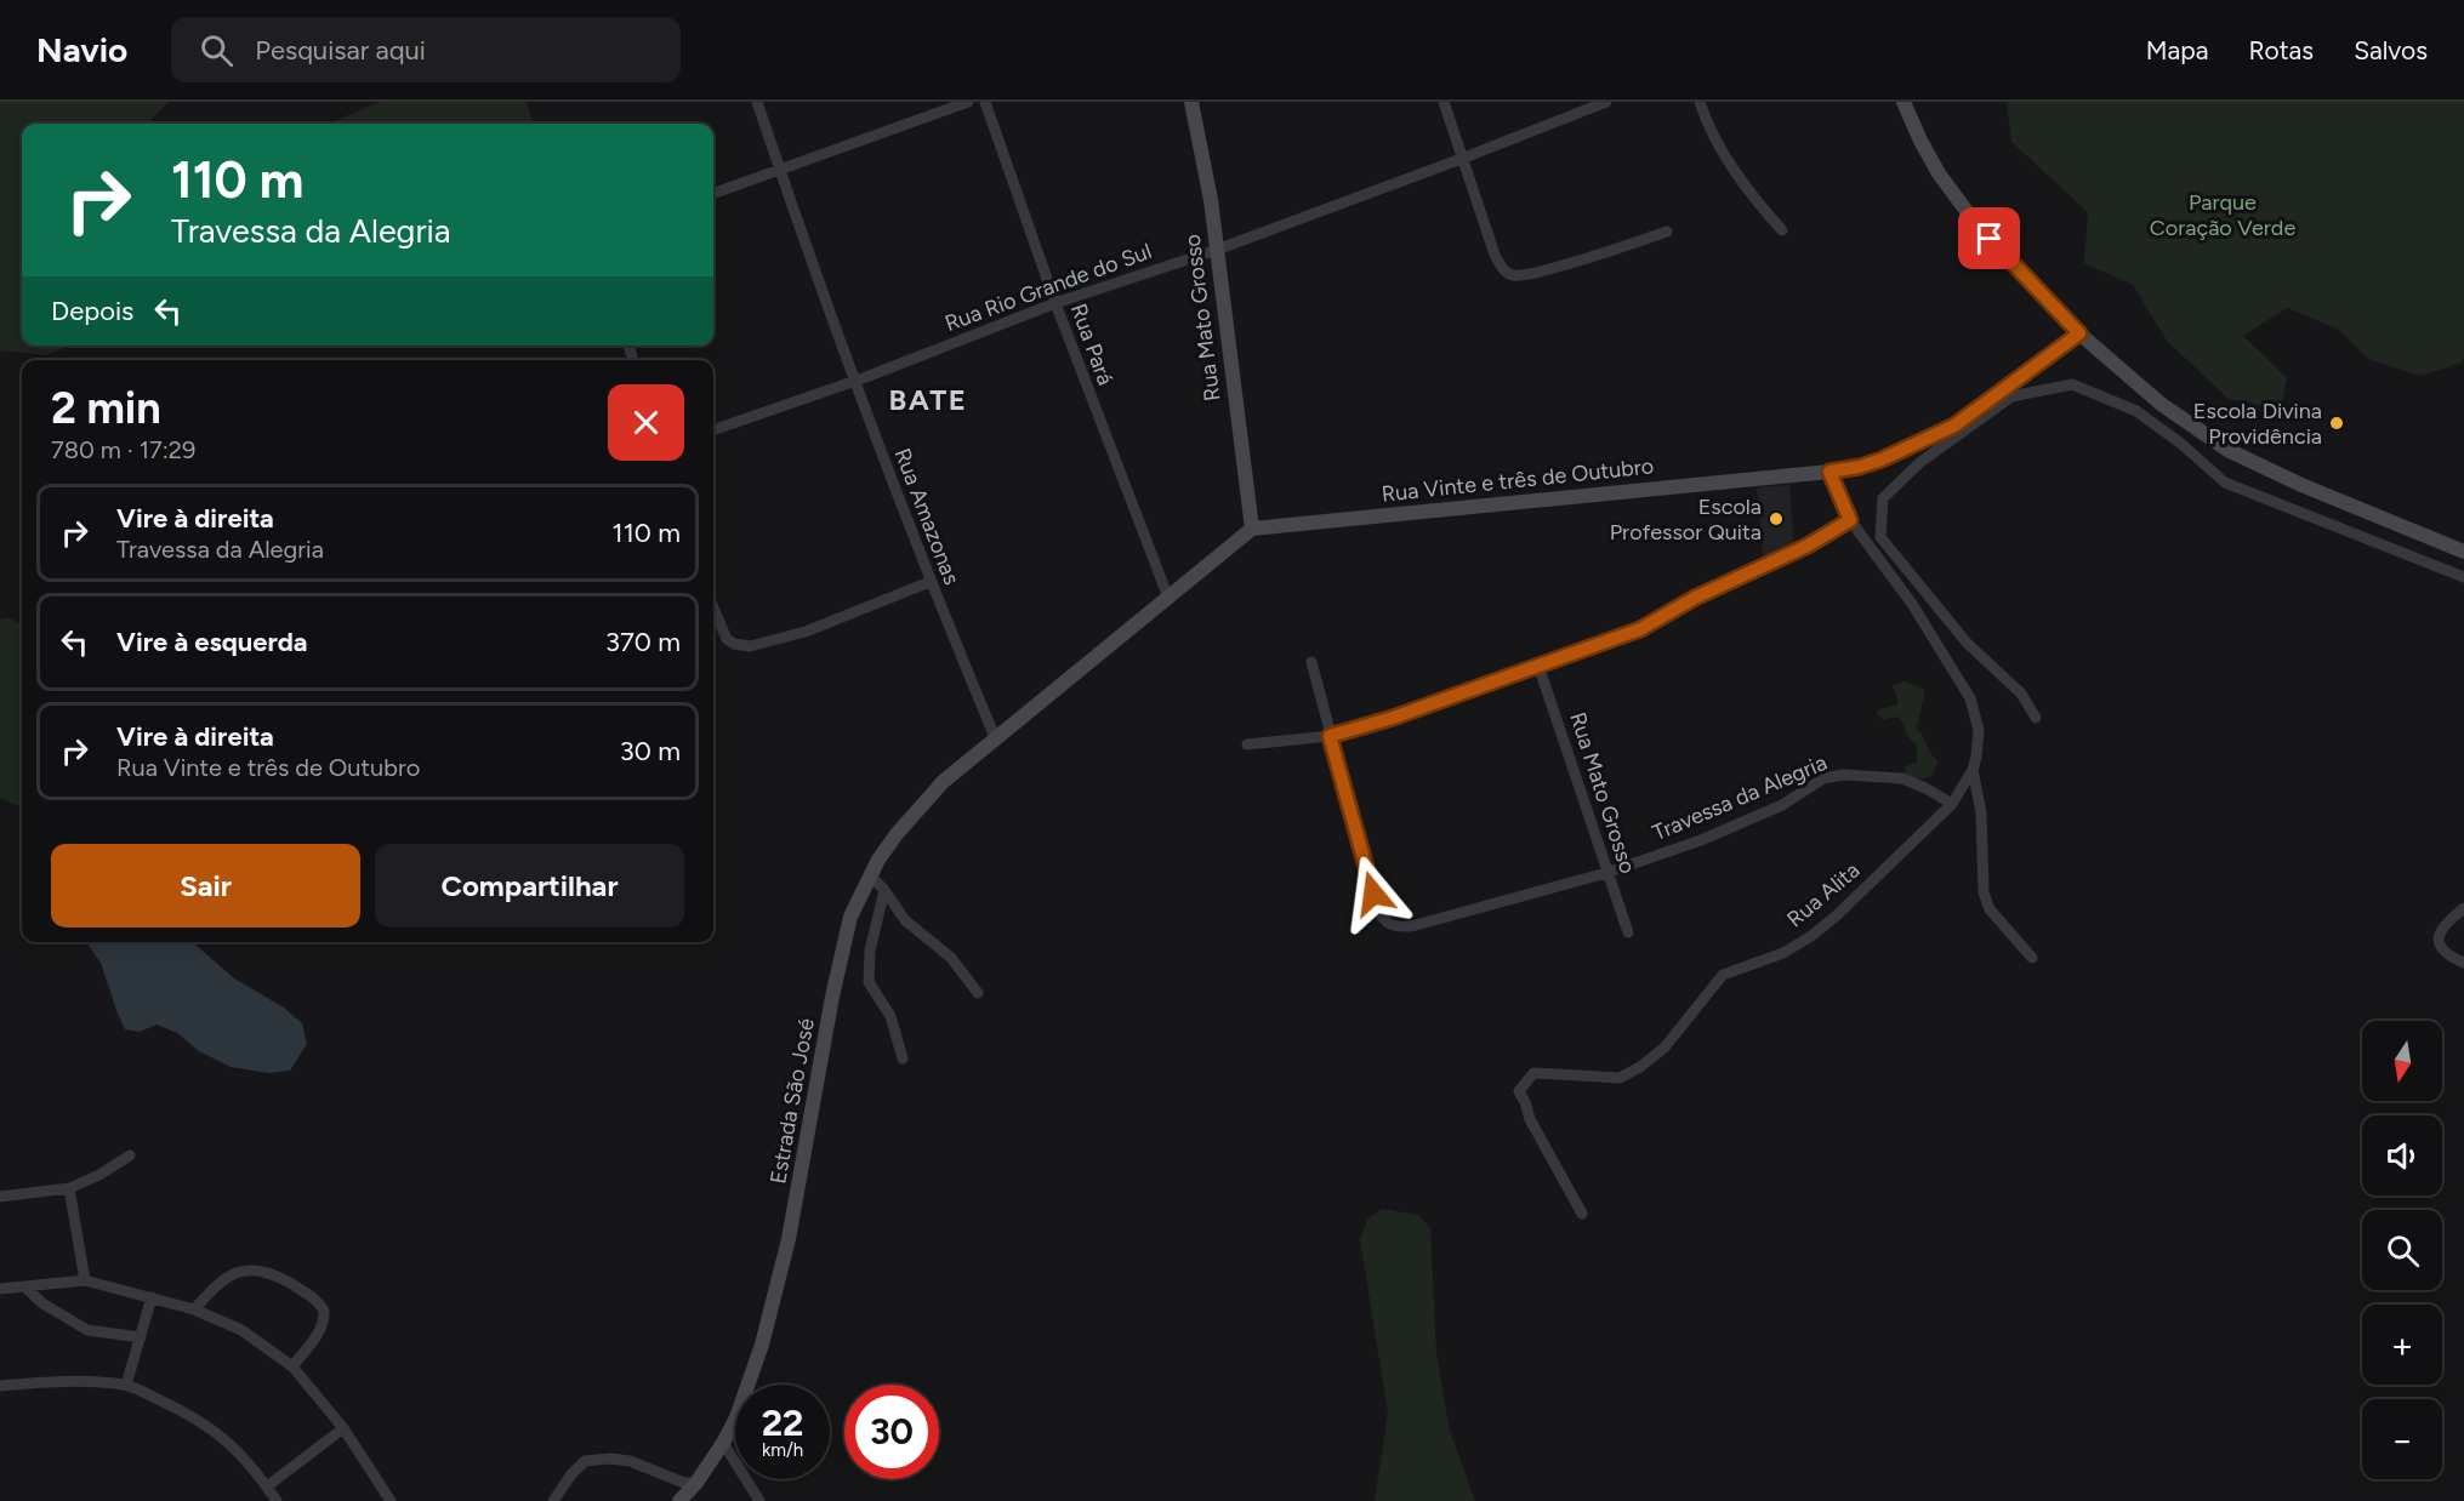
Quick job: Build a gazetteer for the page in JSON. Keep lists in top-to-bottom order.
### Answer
{
  "streets": {
    "street": [
      "Rua Rio Grande do Sul",
      "Rua Mato Grosso",
      "Rua Pará",
      "Rua Vinte e três de Outubro",
      "Rua Amazonas",
      "Travessa da Alegria",
      "Rua Alita",
      "Estrada São José"
    ]
  },
  "crossings": [
    ["Rua Rio Grande do Sul", "Rua Mato Grosso"],
    ["Rua Rio Grande do Sul", "Rua Pará"],
    ["Rua Rio Grande do Sul", "Rua Amazonas"],
    ["Rua Mato Grosso", "Rua Vinte e três de Outubro"],
    ["Rua Mato Grosso", "Travessa da Alegria"],
    ["Rua Vinte e três de Outubro", "Rua Alita"],
    ["Rua Amazonas", "Estrada São José"],
    ["Travessa da Alegria", "Rua Alita"]
  ],
  "districts": ["BATE"],
  "parks": ["Parque Coração Verde"],
  "places": ["Escola Divina Providência", "Escola Professor Quita"],
  "north": "bottom",
  "page": {
    "header": "Navio",
    "search": "Pesquisar aqui",
    "nav": ["Mapa", "Rotas", "Salvos"],
    "turn": ["110 m", "Travessa da Alegria"],
    "then": "Depois",
    "heading": ["2 min", "780 m · 17:29"],
    "list": [
      {
        "name": "Vire à direita",
        "note": "Travessa da Alegria",
        "value": "110 m"
      },
      {
        "name": "Vire à esquerda",
        "value": "370 m"
      },
      {
        "name": "Vire à direita",
        "note": "Rua Vinte e três de Outubro",
        "value": "30 m"
      }
    ],
    "buttons": ["Sair", "Compartilhar"],
    "map_buttons": ["+", "−"],
    "speed": "22 km/h",
    "limit": "30"
  }
}
